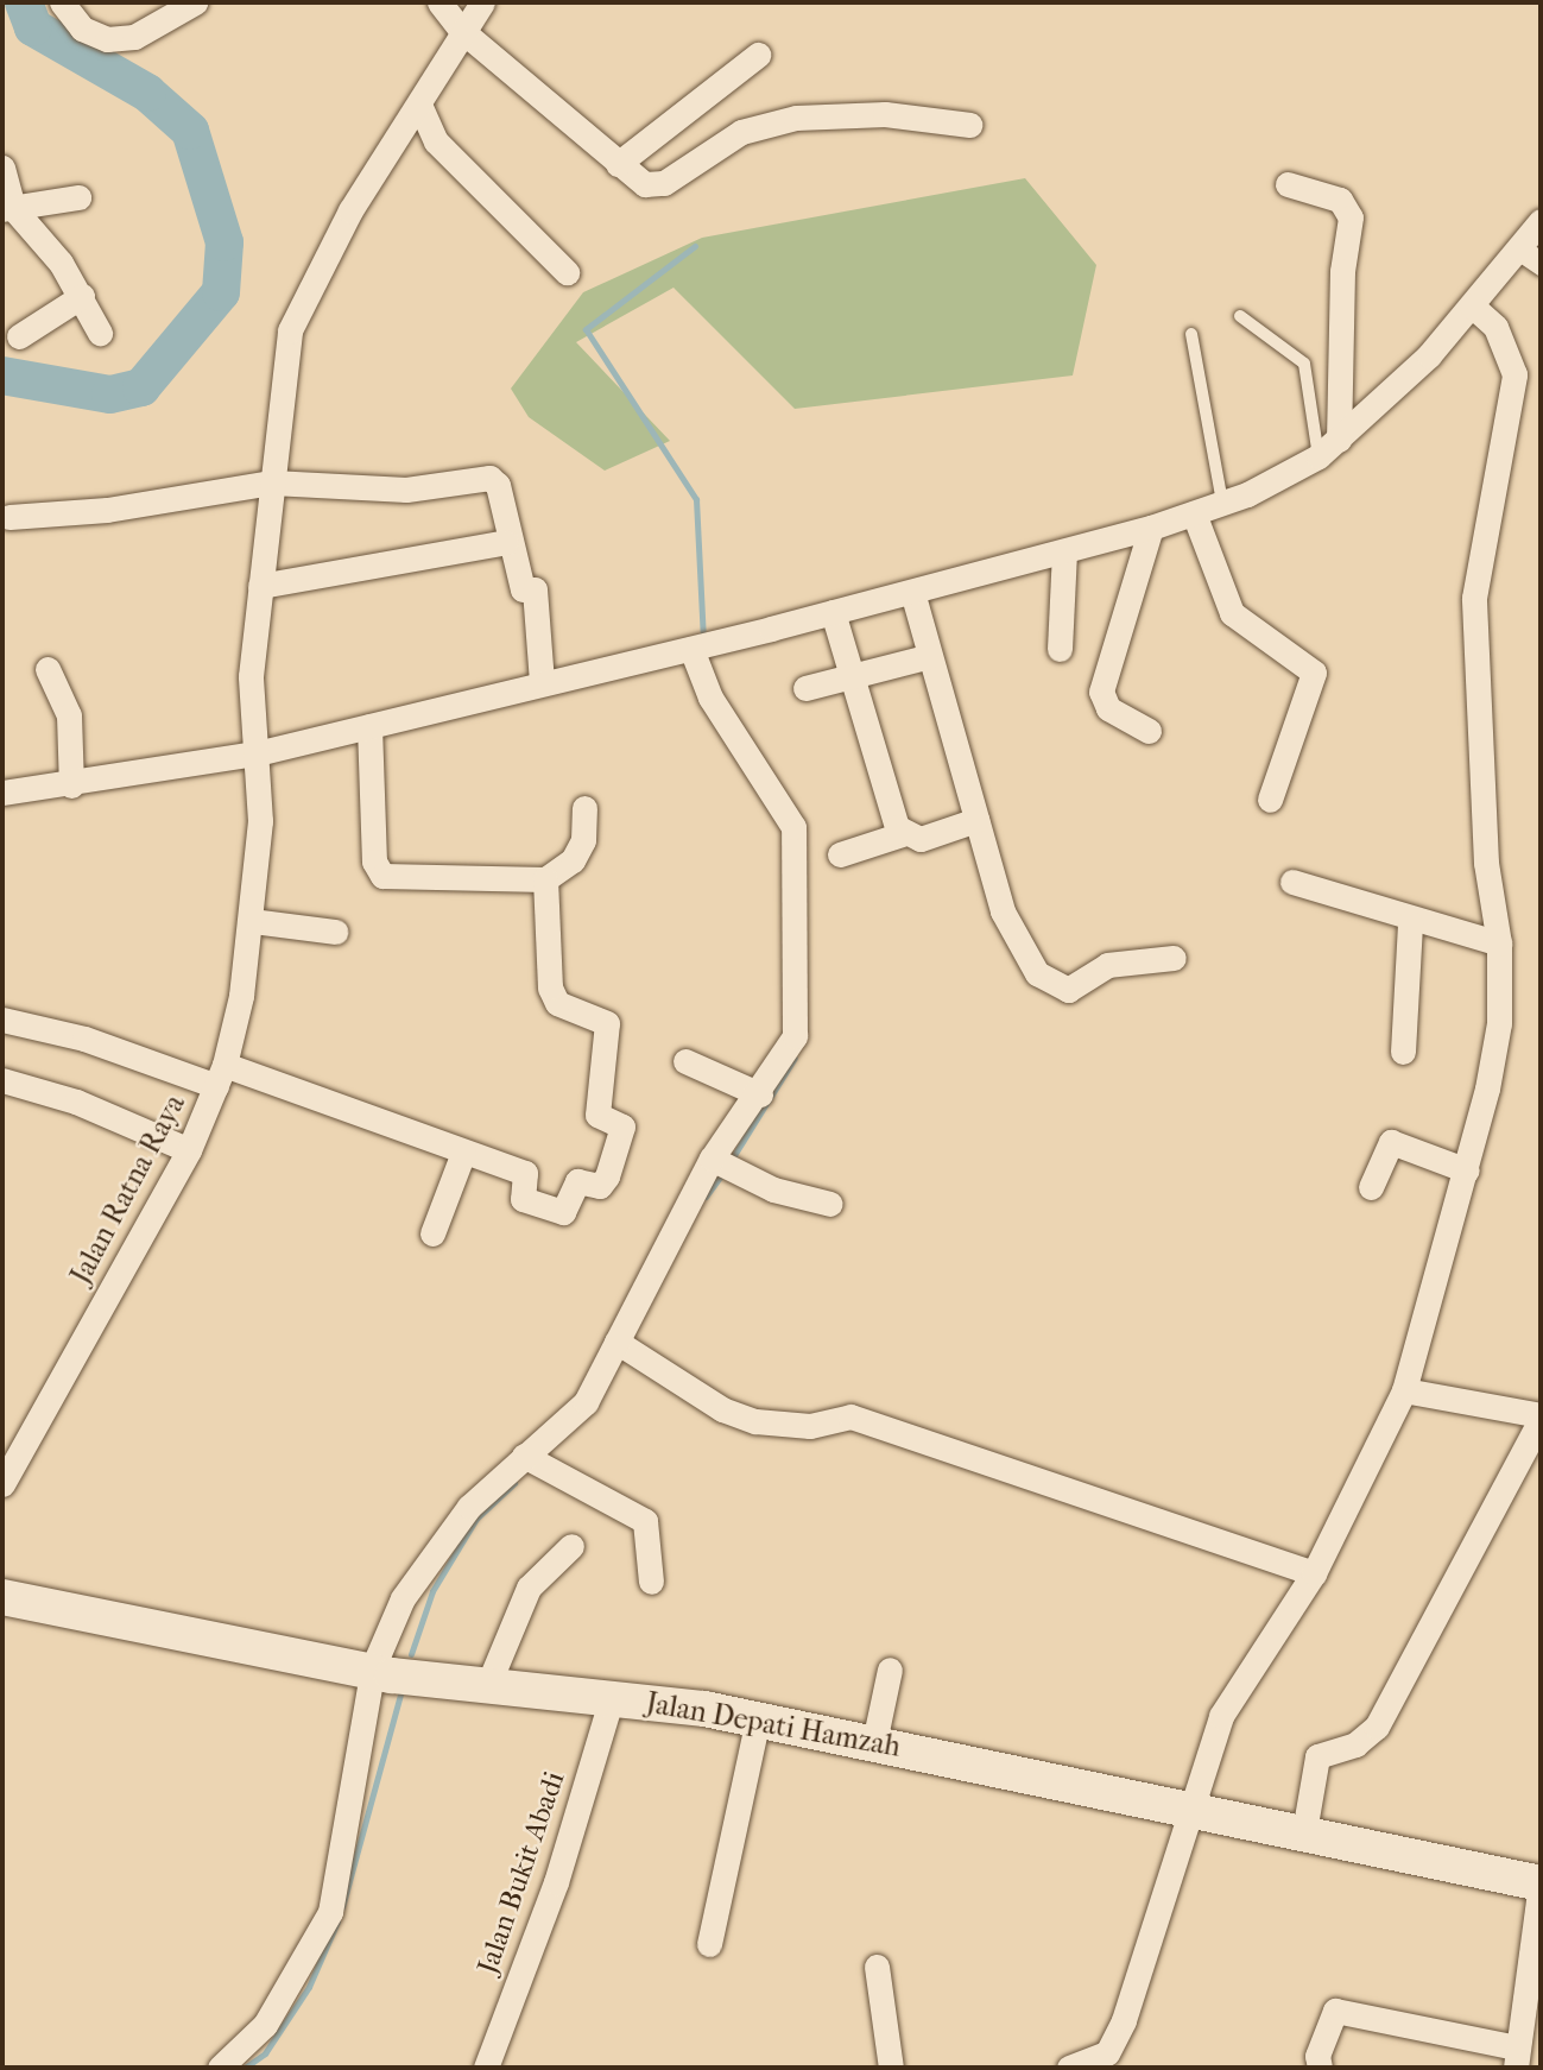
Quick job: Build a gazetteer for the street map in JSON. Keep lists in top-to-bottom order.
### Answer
{
  "streets": {
    "main road": ["Jalan Depati Hamzah"],
    "street": ["Jalan Ratna Raya", "Jalan Bukit Abadi"]
  },
  "crossings": [
    ["Jalan Depati Hamzah", "Jalan Bukit Abadi"]
  ]
}
